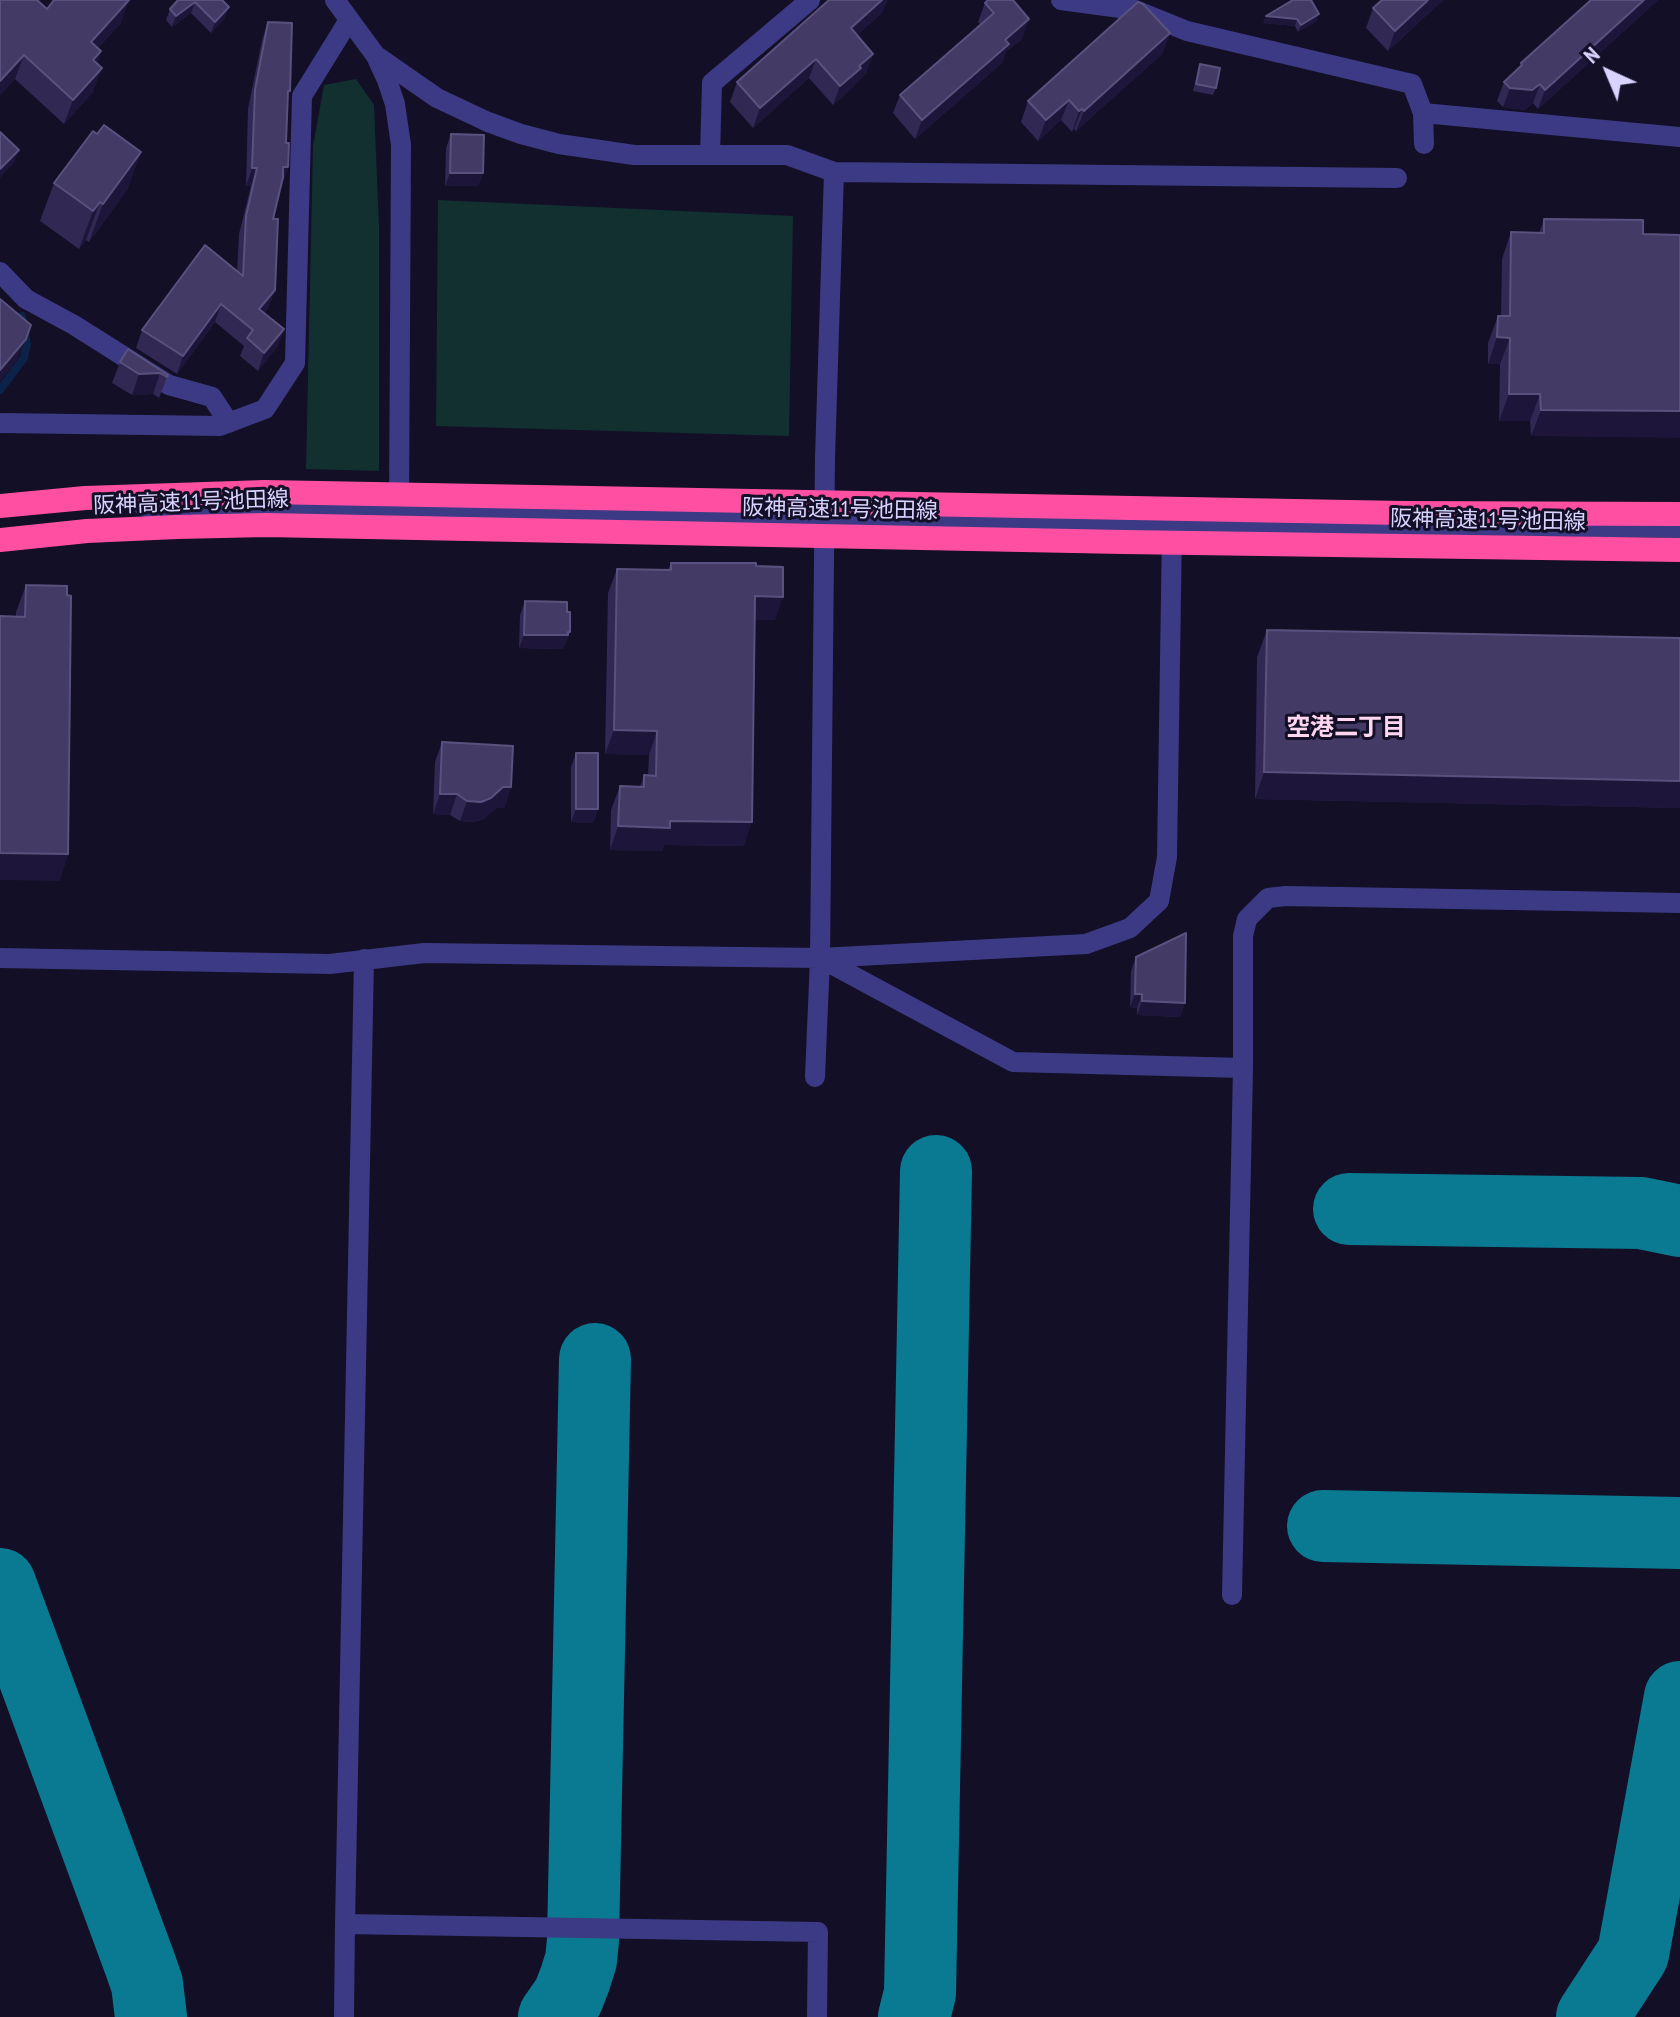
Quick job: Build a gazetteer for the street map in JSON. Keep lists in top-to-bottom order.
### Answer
{
  "streets": {
    "highway": ["阪神高速11号池田線"]
  },
  "districts": ["空港二丁目"],
  "north": "top left"
}
